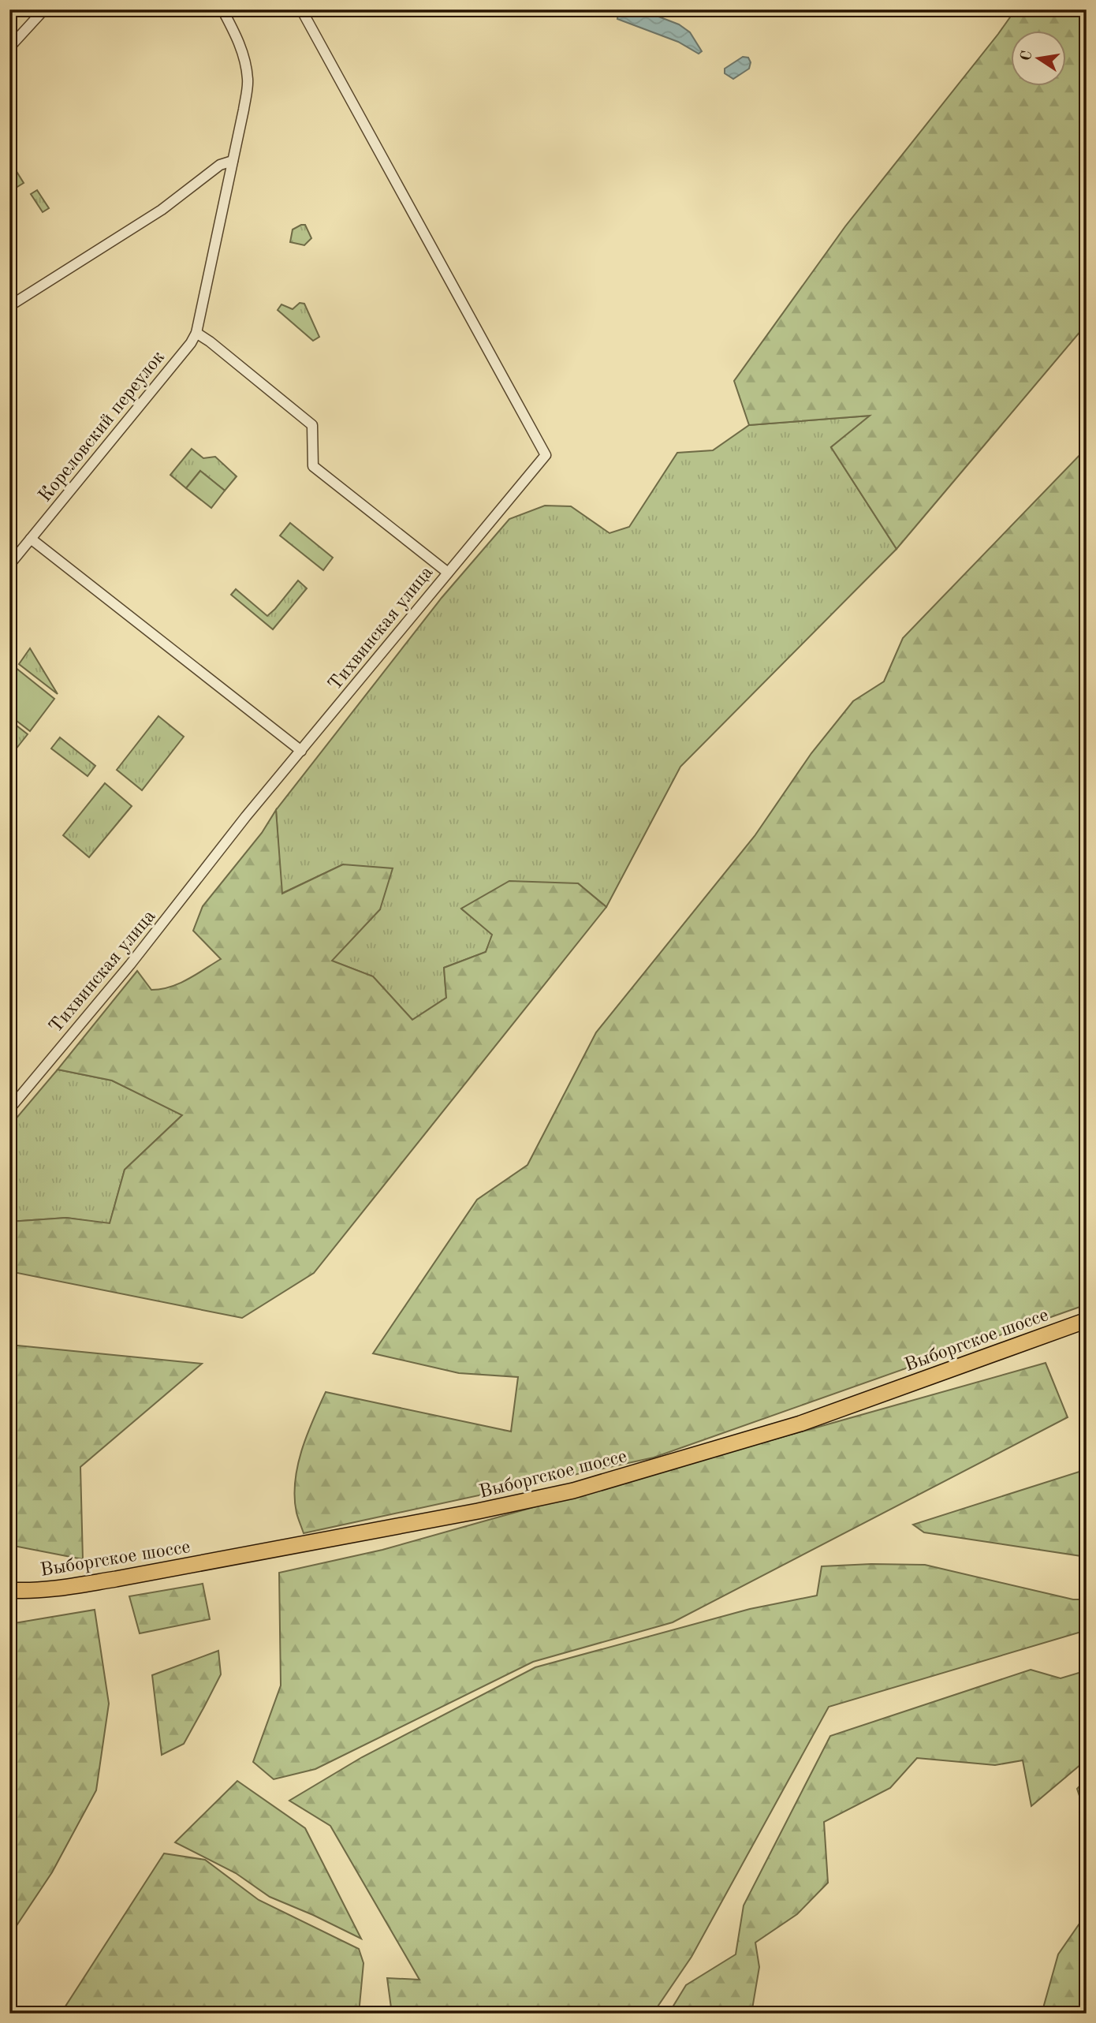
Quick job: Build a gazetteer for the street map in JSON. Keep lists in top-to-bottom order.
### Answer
{
  "streets": {
    "main road": ["Выборгское шоссе"],
    "street": ["Кореловский переулок", "Тихвинская улица"]
  },
  "crossings": [
    ["Кореловский переулок", "Тихвинская улица"]
  ],
  "north": "left"
}
